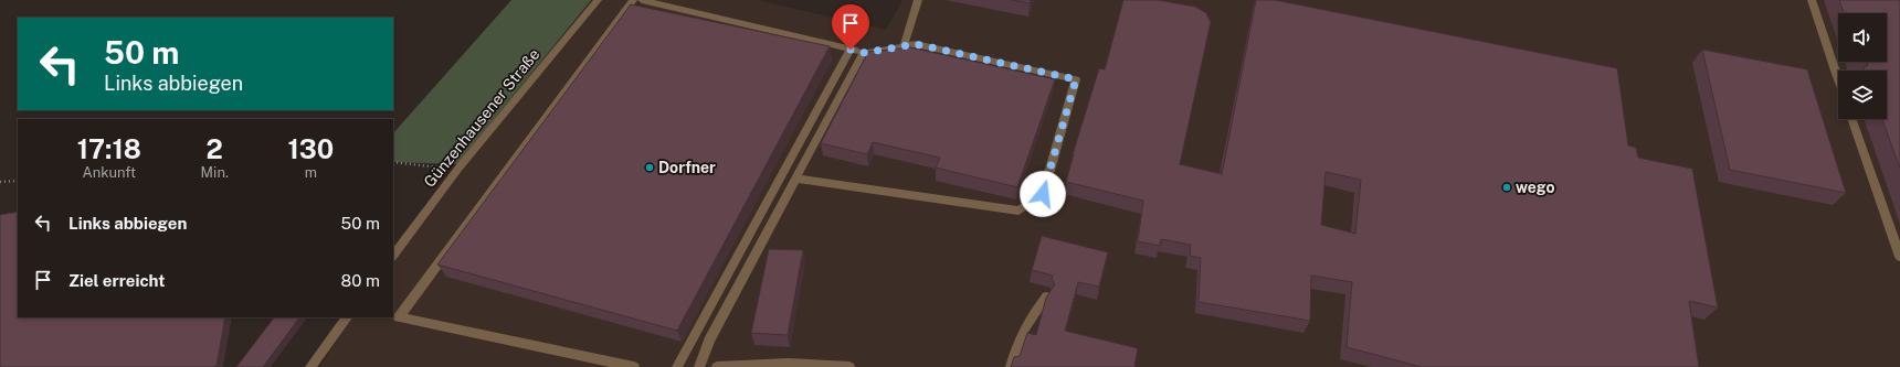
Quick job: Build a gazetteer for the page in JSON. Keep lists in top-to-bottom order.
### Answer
{
  "streets": {
    "lane": ["Günzenhausener Straße"]
  },
  "places": ["Dorfner", "wego"],
  "page": {
    "turn": ["50 m", "Links abbiegen"],
    "eta": [
      "17:18",
      "Ankunft",
      "2",
      "Min.",
      "130",
      "m"
    ],
    "list": [
      {
        "name": "Links abbiegen",
        "value": "50 m"
      },
      {
        "name": "Ziel erreicht",
        "value": "80 m"
      }
    ]
  }
}
